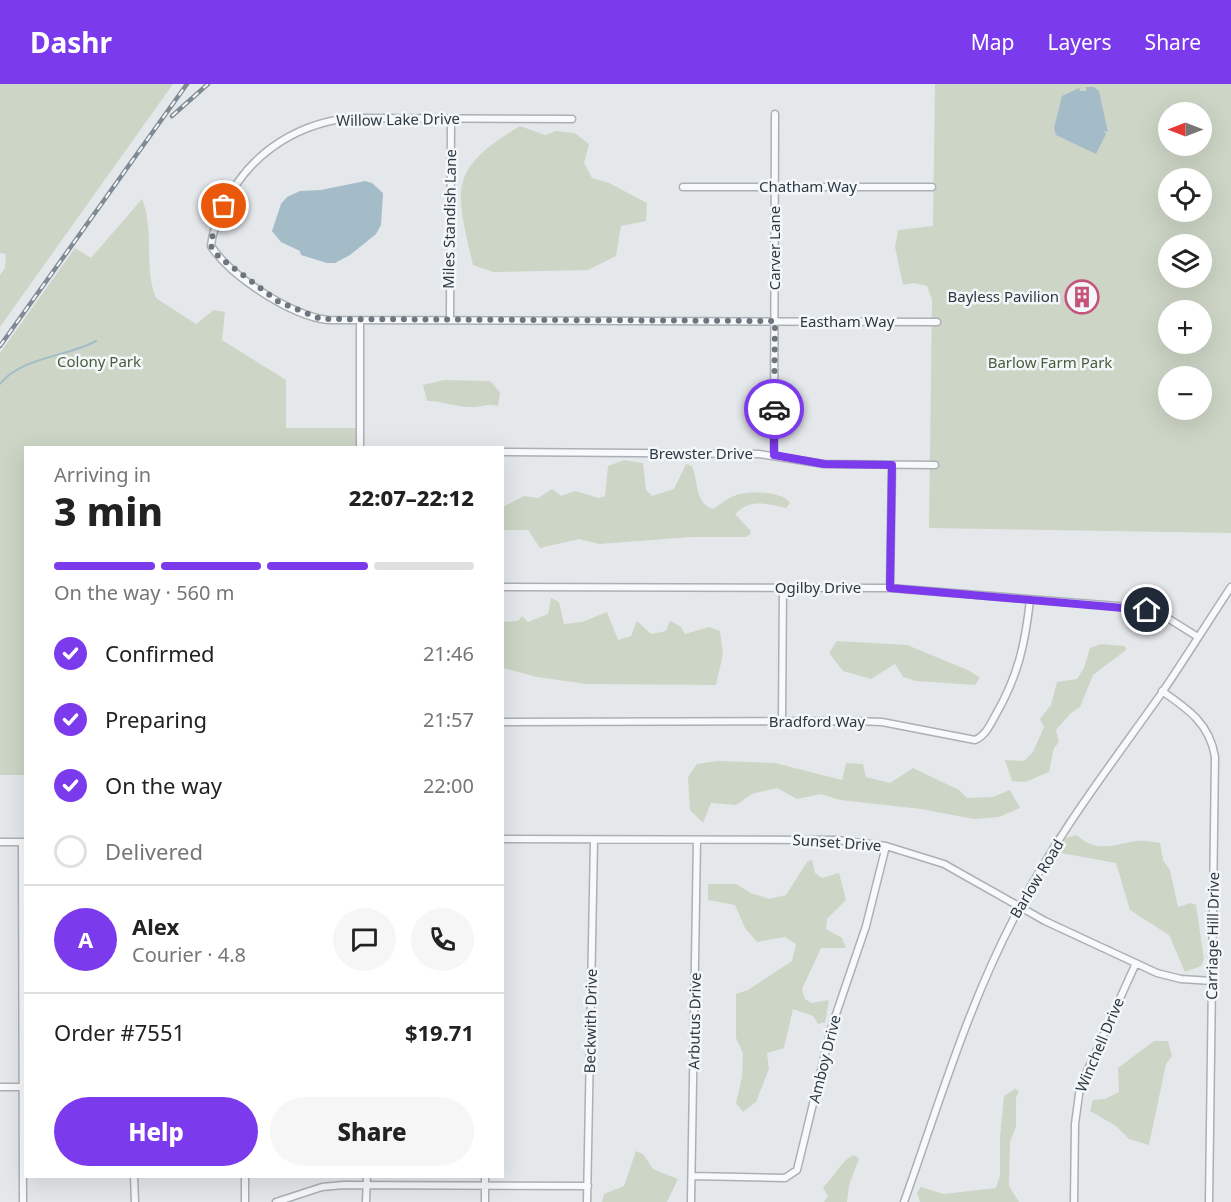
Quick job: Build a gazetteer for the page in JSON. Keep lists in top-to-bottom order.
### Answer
{
  "streets": {
    "street": [
      "Willow Lake Drive",
      "Chatham Way",
      "Miles Standish Lane",
      "Carver Lane",
      "Eastham Way",
      "Brewster Drive",
      "Ogilby Drive",
      "Bradford Way",
      "Sunset Drive",
      "Barlow Road",
      "Carriage Hill Drive",
      "Beckwith Drive",
      "Arbutus Drive",
      "Winchell Drive",
      "Amboy Drive"
    ]
  },
  "crossings": [
    ["Willow Lake Drive", "Miles Standish Lane"],
    ["Willow Lake Drive", "Eastham Way"],
    ["Chatham Way", "Carver Lane"],
    ["Miles Standish Lane", "Eastham Way"],
    ["Carver Lane", "Eastham Way"],
    ["Carver Lane", "Brewster Drive"],
    ["Ogilby Drive", "Bradford Way"],
    ["Ogilby Drive", "Barlow Road"],
    ["Sunset Drive", "Barlow Road"],
    ["Sunset Drive", "Carriage Hill Drive"],
    ["Sunset Drive", "Beckwith Drive"],
    ["Sunset Drive", "Arbutus Drive"],
    ["Sunset Drive", "Winchell Drive"],
    ["Sunset Drive", "Amboy Drive"],
    ["Barlow Road", "Carriage Hill Drive"],
    ["Arbutus Drive", "Amboy Drive"]
  ],
  "parks": ["Colony Park", "Barlow Farm Park"],
  "places": {
    "building": ["Bayless Pavilion"]
  },
  "north": "left",
  "page": {
    "header": "Dashr",
    "nav": ["Map", "Layers", "Share"],
    "map_buttons": ["+", "−"],
    "heading": ["3 min", "Arriving in", "22:07–22:12"],
    "panel": [
      "Alex",
      "Courier · 4.8",
      "Order #7551",
      "$19.71"
    ],
    "bar": "On the way · 560 m",
    "list": [
      ["Confirmed", "21:46"],
      ["Preparing", "21:57"],
      ["On the way", "22:00"],
      "Delivered"
    ],
    "round": "A",
    "buttons": ["Help", "Share"]
  }
}
